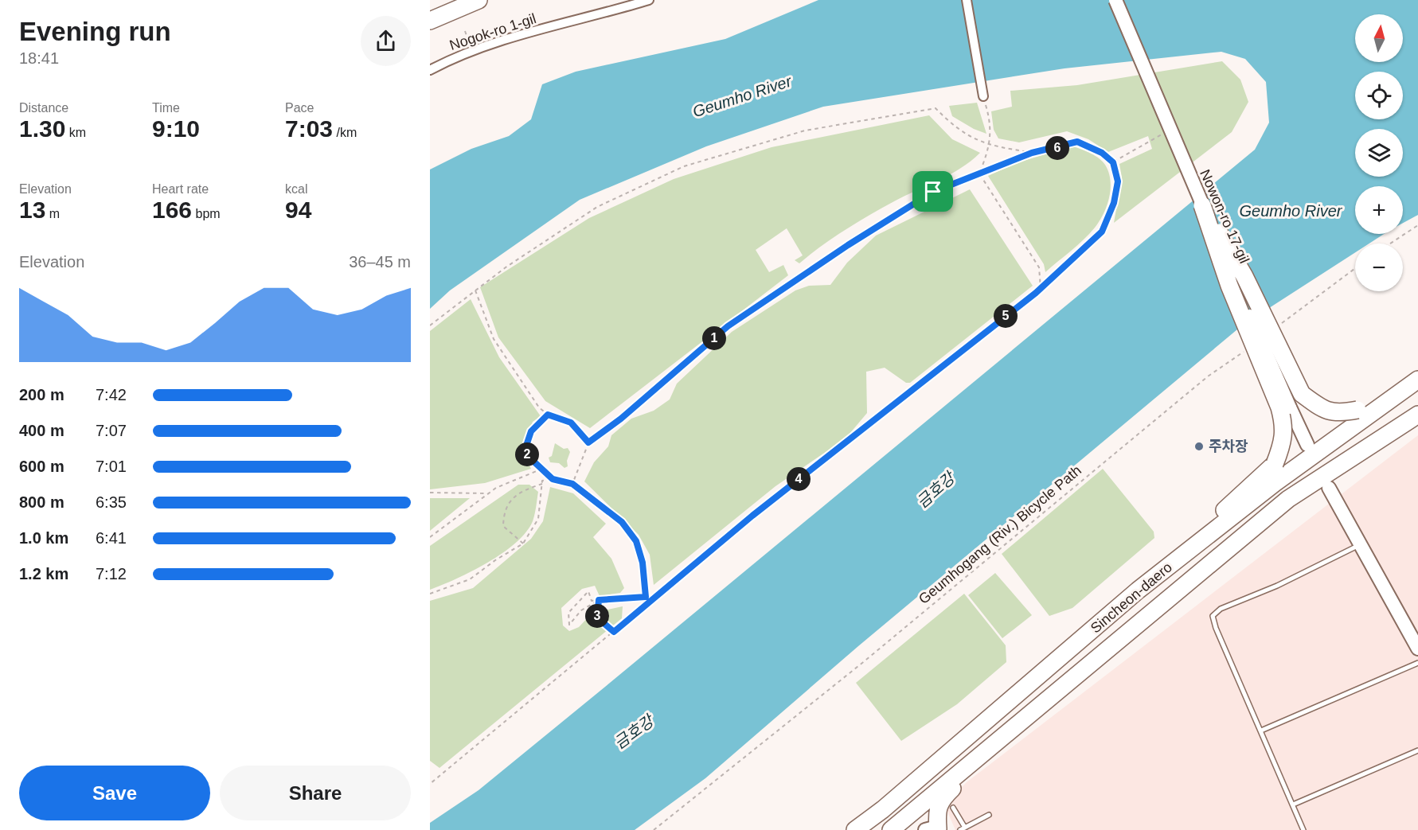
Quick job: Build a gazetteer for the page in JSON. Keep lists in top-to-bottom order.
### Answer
{
  "streets": {
    "highway": ["Sincheon-daero"],
    "main road": ["Nowon-ro 17-gil"],
    "street": ["Nogok-ro 1-gil"],
    "path": ["Geumhogang (Riv.) Bicycle Path"]
  },
  "water": ["Geumho River", "금호강"],
  "places": ["주차장"],
  "north": "top",
  "page": {
    "heading": ["Evening run", "18:41"],
    "map_buttons": ["+", "−"],
    "stats": [
      ["Distance", "1.30 km"],
      ["Time", "9:10"],
      ["Pace", "7:03 /km"],
      ["Elevation", "13 m"],
      ["Heart rate", "166 bpm"],
      ["kcal", "94"]
    ],
    "pins": [
      "6",
      "5",
      "1",
      "2",
      "4",
      "3"
    ],
    "chart": ["Elevation", "36–45 m"],
    "list": [
      {
        "name": "200 m",
        "note": "7:42"
      },
      {
        "name": "400 m",
        "note": "7:07"
      },
      {
        "name": "600 m",
        "note": "7:01"
      },
      {
        "name": "800 m",
        "note": "6:35"
      },
      {
        "name": "1.0 km",
        "note": "6:41"
      },
      {
        "name": "1.2 km",
        "note": "7:12"
      }
    ],
    "buttons": ["Save", "Share"]
  }
}
